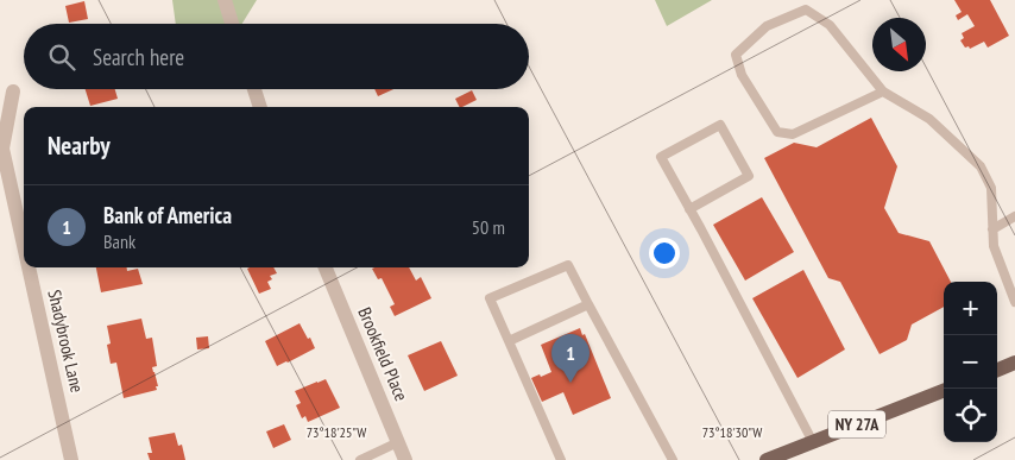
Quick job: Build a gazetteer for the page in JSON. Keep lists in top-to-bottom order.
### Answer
{
  "streets": {
    "main road": ["NY 27A"],
    "street": ["Shadybrook Lane", "Brookfield Place"]
  },
  "north": "bottom right",
  "page": {
    "search": "Search here",
    "heading": "Nearby",
    "list": [
      {
        "mark": "1",
        "name": "Bank of America",
        "note": "Bank",
        "value": "50 m"
      }
    ],
    "map_buttons": ["+", "−"],
    "pins": "1"
  },
  "coordinates": ["73°18'25\"W", "73°18'30\"W"]
}
